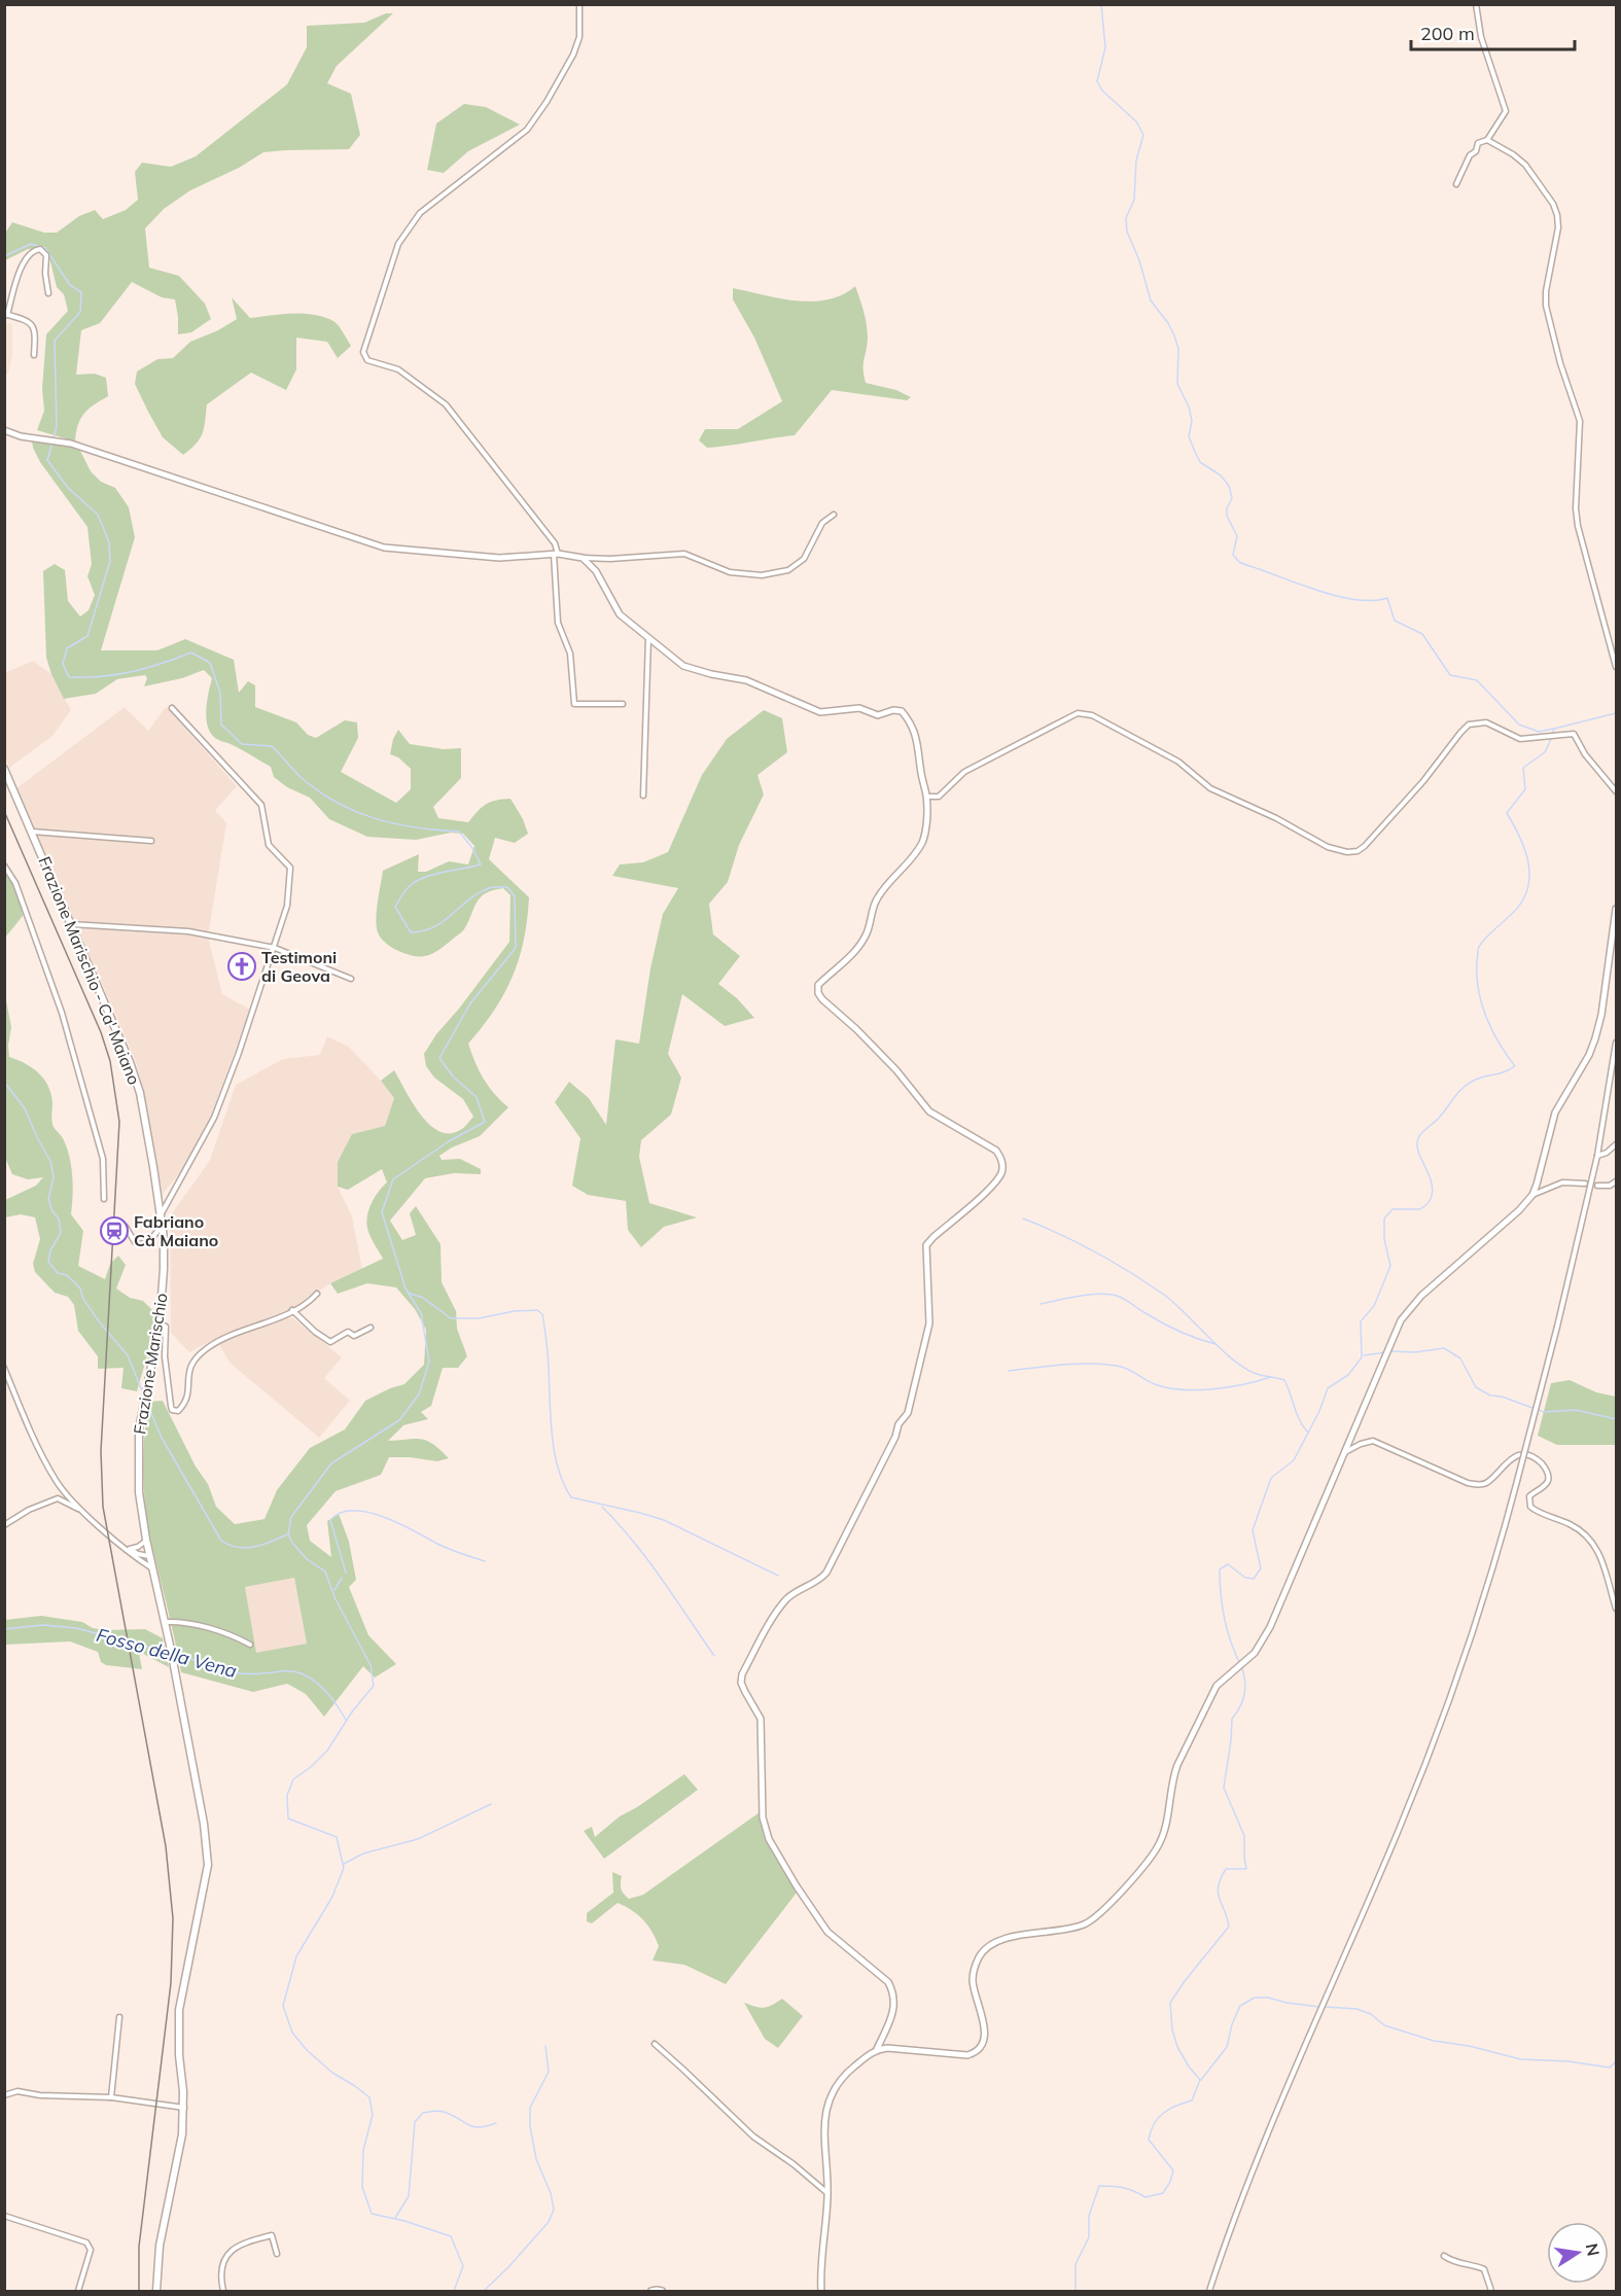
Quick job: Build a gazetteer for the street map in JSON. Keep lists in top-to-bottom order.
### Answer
{
  "streets": {
    "main road": ["Frazione Marischio - Ca' Maiano", "Frazione Marischio"]
  },
  "crossings": [
    ["Frazione Marischio - Ca' Maiano", "Frazione Marischio"]
  ],
  "water": ["Fosso della Vena"],
  "places": {
    "church": ["Testimoni di Geova"],
    "station": ["Fabriano Cà Maiano"]
  },
  "scale_bar": "200 m",
  "north": "right"
}
